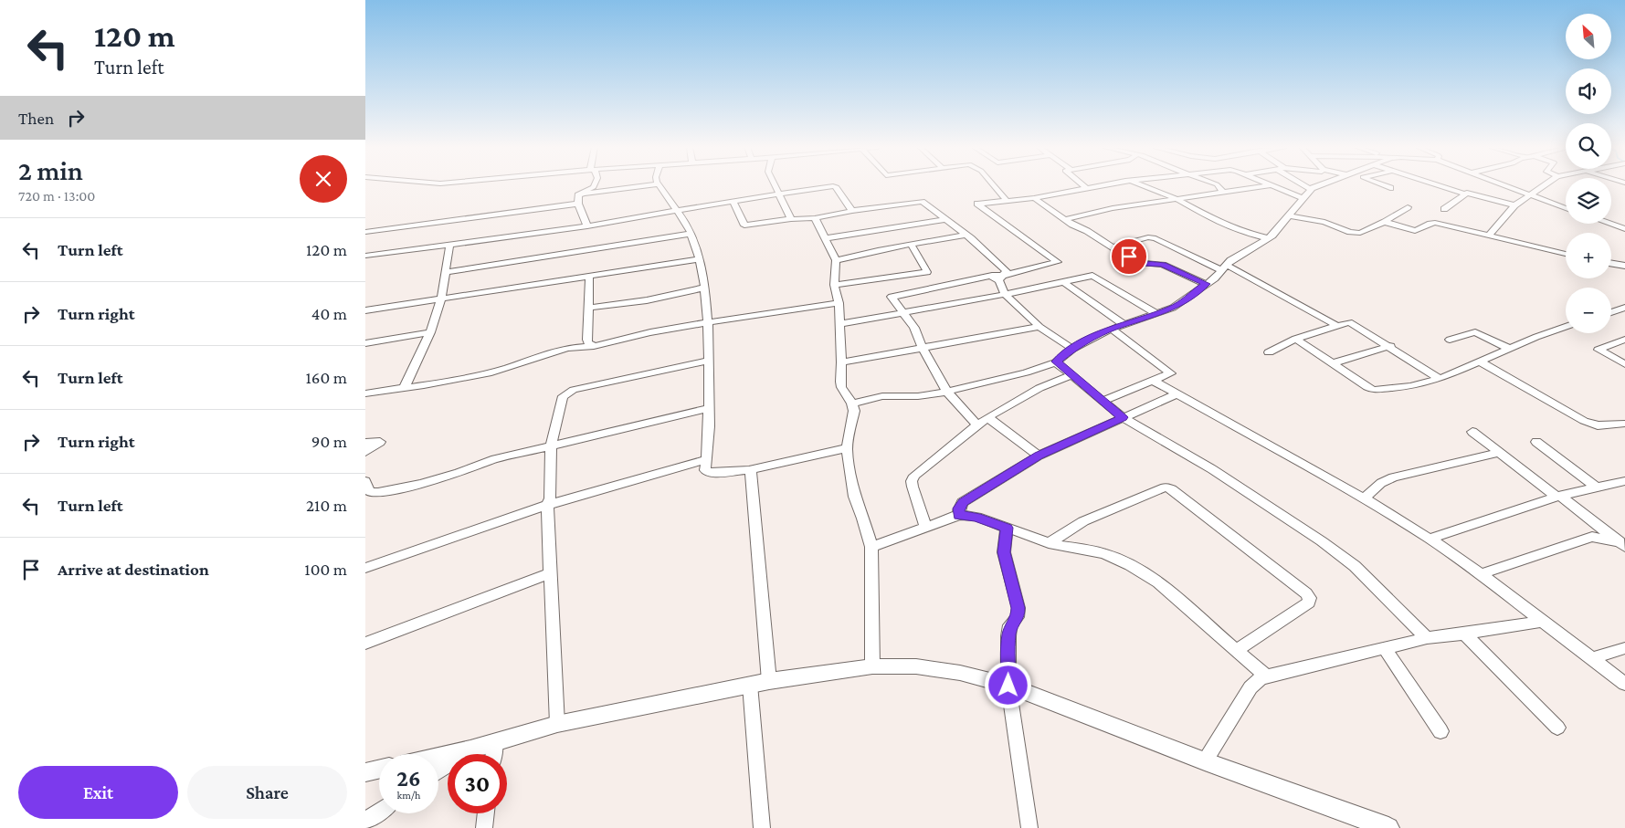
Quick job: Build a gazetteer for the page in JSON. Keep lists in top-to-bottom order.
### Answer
{
  "north": "top left",
  "page": {
    "turn": ["120 m", "Turn left"],
    "map_buttons": ["+", "−"],
    "then": "Then",
    "heading": ["2 min", "720 m · 13:00"],
    "list": [
      {
        "name": "Turn left",
        "value": "120 m"
      },
      {
        "name": "Turn right",
        "value": "40 m"
      },
      {
        "name": "Turn left",
        "value": "160 m"
      },
      {
        "name": "Turn right",
        "value": "90 m"
      },
      {
        "name": "Turn left",
        "value": "210 m"
      },
      {
        "name": "Arrive at destination",
        "value": "100 m"
      }
    ],
    "speed": "26 km/h",
    "limit": "30",
    "buttons": ["Exit", "Share"]
  }
}
